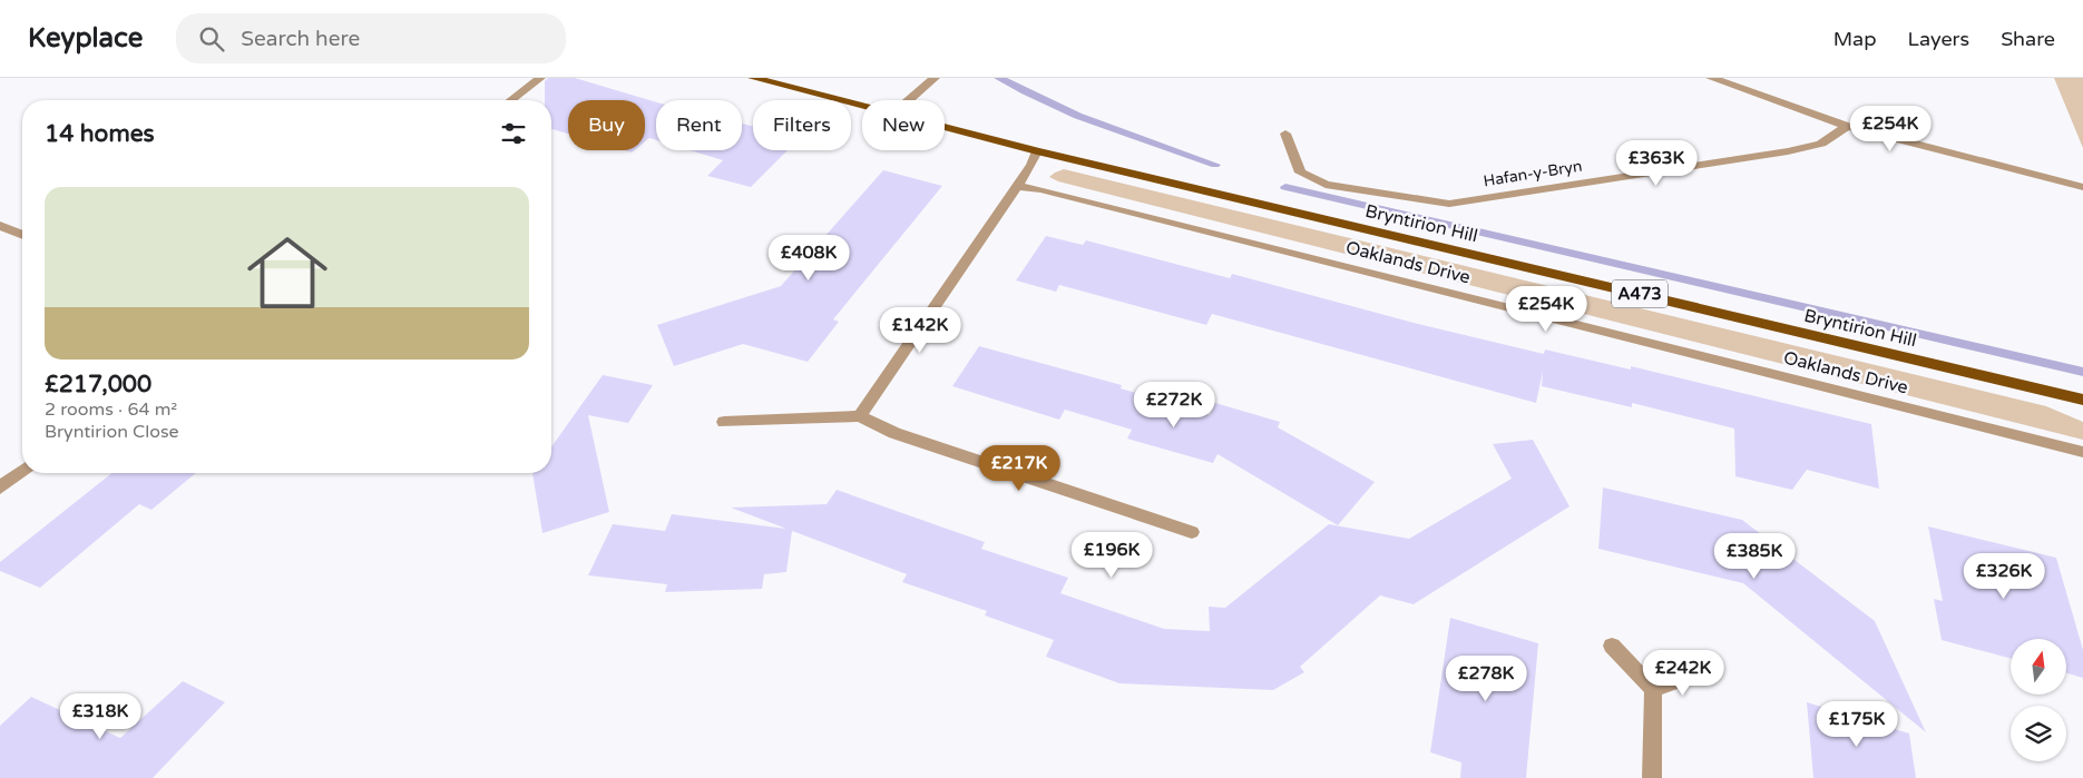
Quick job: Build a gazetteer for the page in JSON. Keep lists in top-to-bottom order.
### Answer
{
  "streets": {
    "main road": ["Bryntirion Hill", "A473"],
    "street": ["Hafan-y-Bryn", "Oaklands Drive"]
  },
  "north": "top",
  "page": {
    "header": "Keyplace",
    "search": "Search here",
    "nav": ["Map", "Layers", "Share"],
    "chip": [
      "Buy",
      "Rent",
      "Filters",
      "New"
    ],
    "heading": "14 homes",
    "price": [
      "£254K",
      "£363K",
      "£408K",
      "£254K",
      "£142K",
      "£272K",
      "£217K",
      "£196K",
      "£385K",
      "£326K",
      "£242K",
      "£278K",
      "£318K",
      "£175K"
    ],
    "list": [
      {
        "name": "£217,000",
        "note": "2 rooms · 64 m² · Bryntirion Close"
      }
    ]
  }
}
